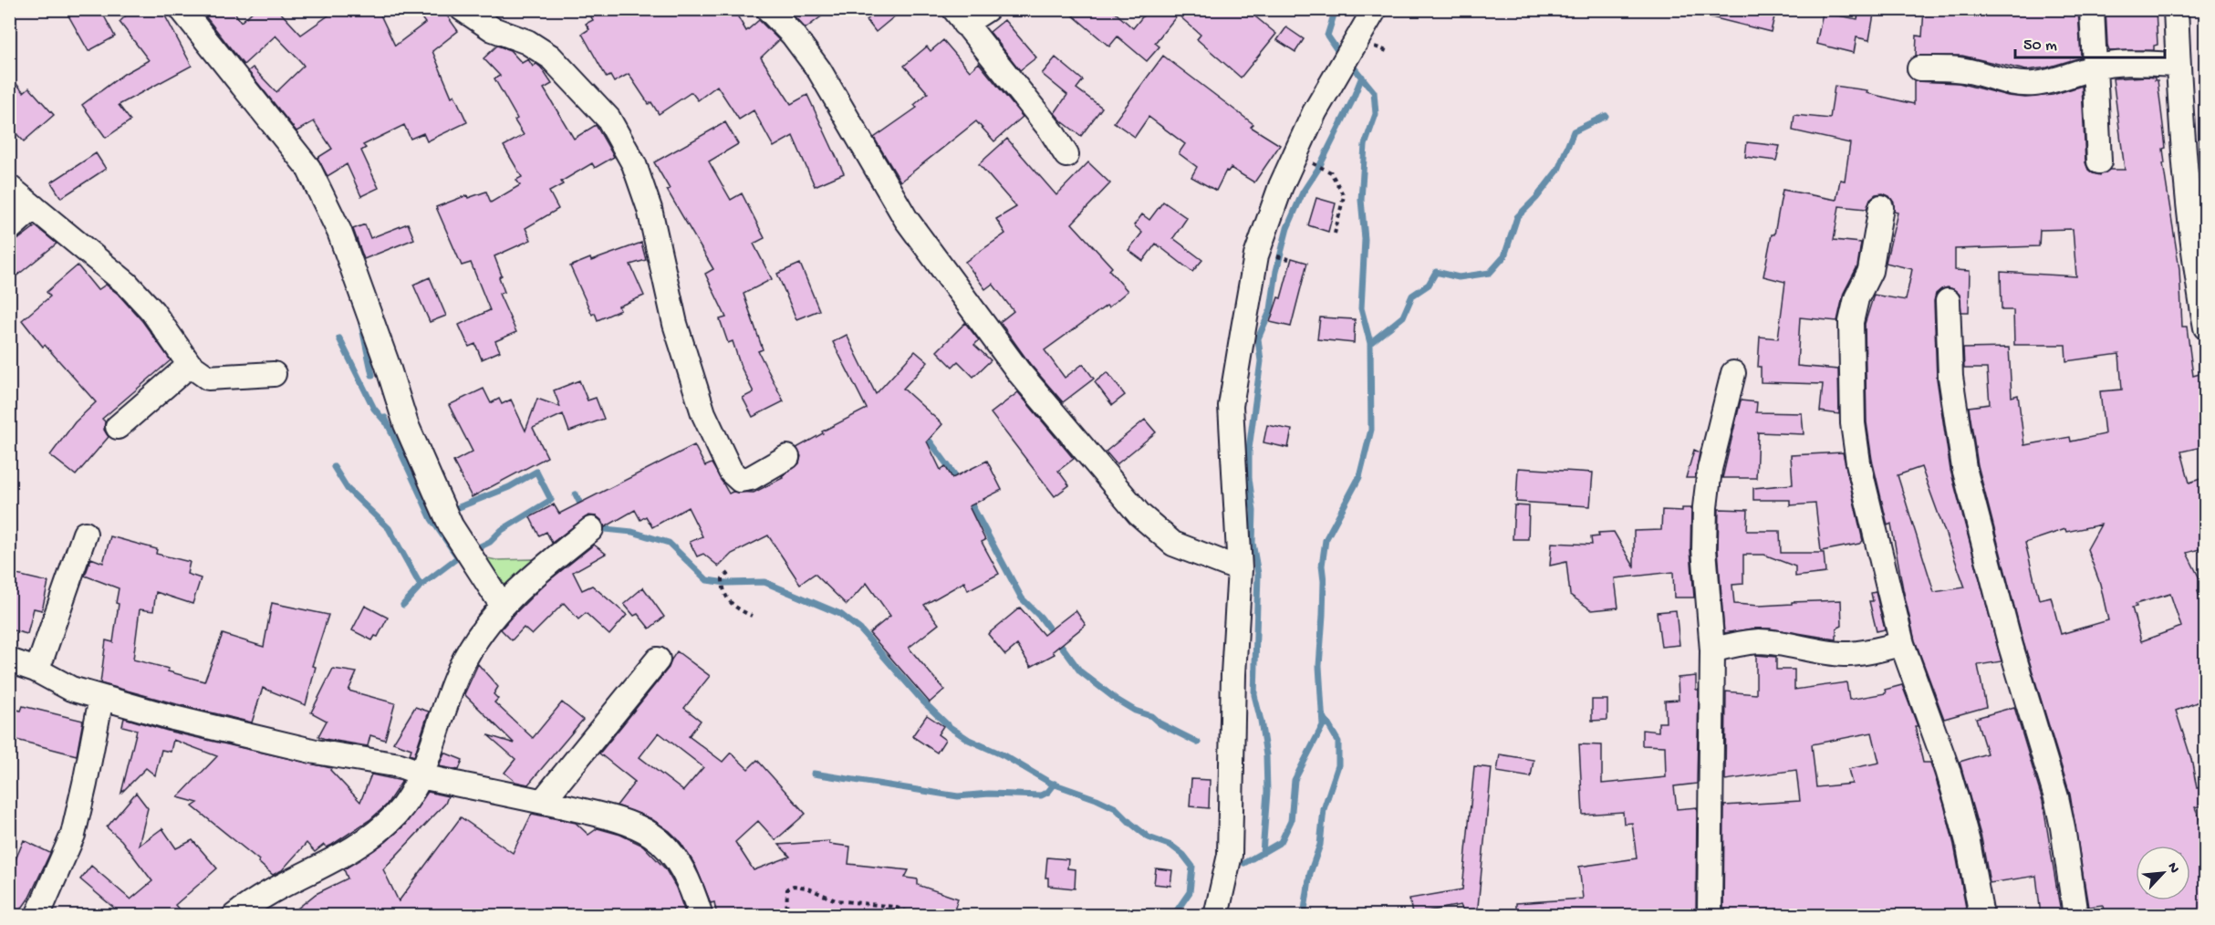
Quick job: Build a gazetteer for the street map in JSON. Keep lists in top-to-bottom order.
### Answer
{
  "scale_bar": "50 m",
  "north": "top right"
}
